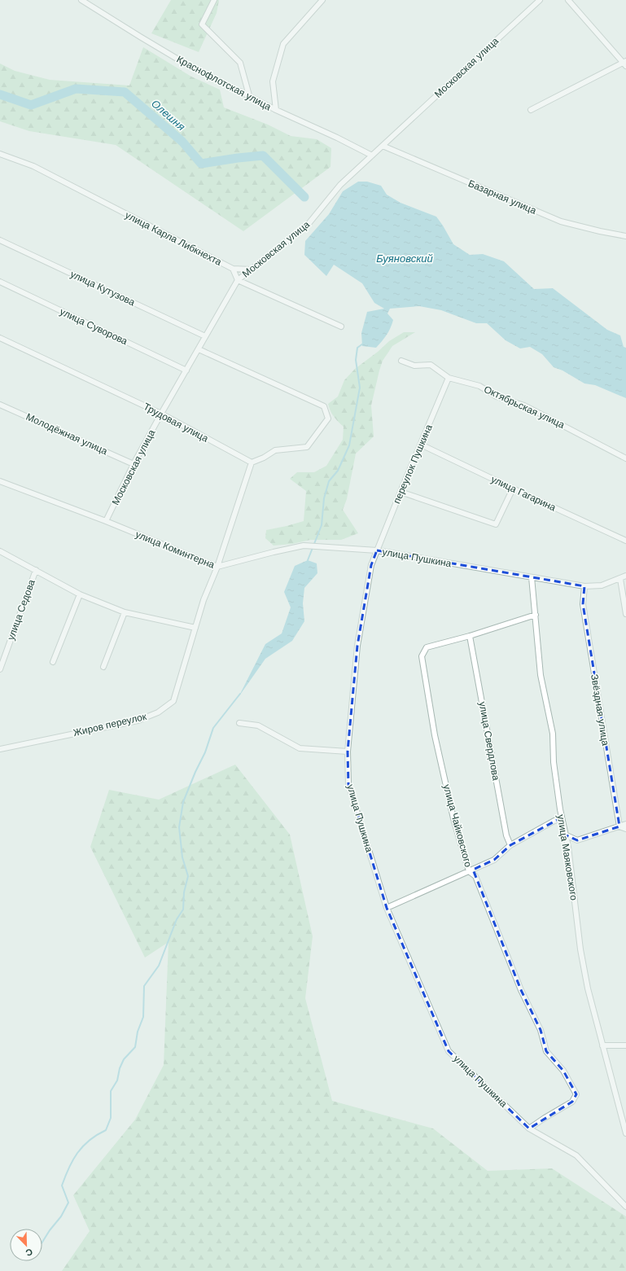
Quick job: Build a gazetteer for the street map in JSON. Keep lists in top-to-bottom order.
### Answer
{
  "streets": {
    "street": [
      "Московская улица",
      "Краснофлотская улица",
      "Базарная улица",
      "улица Карла Либкнехта",
      "улица Кутузова",
      "улица Суворова",
      "Октябрьская улица",
      "Трудовая улица",
      "Молодёжная улица",
      "переулок Пушкина",
      "улица Гагарина",
      "улица Коминтерна",
      "улица Пушкина",
      "улица Седова",
      "Звёздная улица",
      "Жиров переулок",
      "улица Свердлова",
      "улица Чайковского",
      "улица Маяковского"
    ]
  },
  "crossings": [
    ["Московская улица", "Краснофлотская улица"],
    ["Московская улица", "Базарная улица"],
    ["Московская улица", "улица Карла Либкнехта"],
    ["Московская улица", "улица Кутузова"],
    ["Московская улица", "улица Суворова"],
    ["Московская улица", "Трудовая улица"],
    ["Московская улица", "Молодёжная улица"],
    ["Московская улица", "улица Коминтерна"],
    ["Октябрьская улица", "переулок Пушкина"],
    ["переулок Пушкина", "улица Гагарина"],
    ["переулок Пушкина", "улица Коминтерна"],
    ["переулок Пушкина", "улица Пушкина"],
    ["улица Коминтерна", "улица Пушкина"],
    ["улица Коминтерна", "Жиров переулок"],
    ["улица Пушкина", "Звёздная улица"],
    ["улица Пушкина", "улица Чайковского"],
    ["улица Пушкина", "улица Маяковского"],
    ["улица Седова", "Жиров переулок"],
    ["улица Свердлова", "улица Чайковского"],
    ["улица Чайковского", "улица Маяковского"]
  ],
  "water": ["Олешня", "Буяновский"],
  "north": "bottom right"
}
